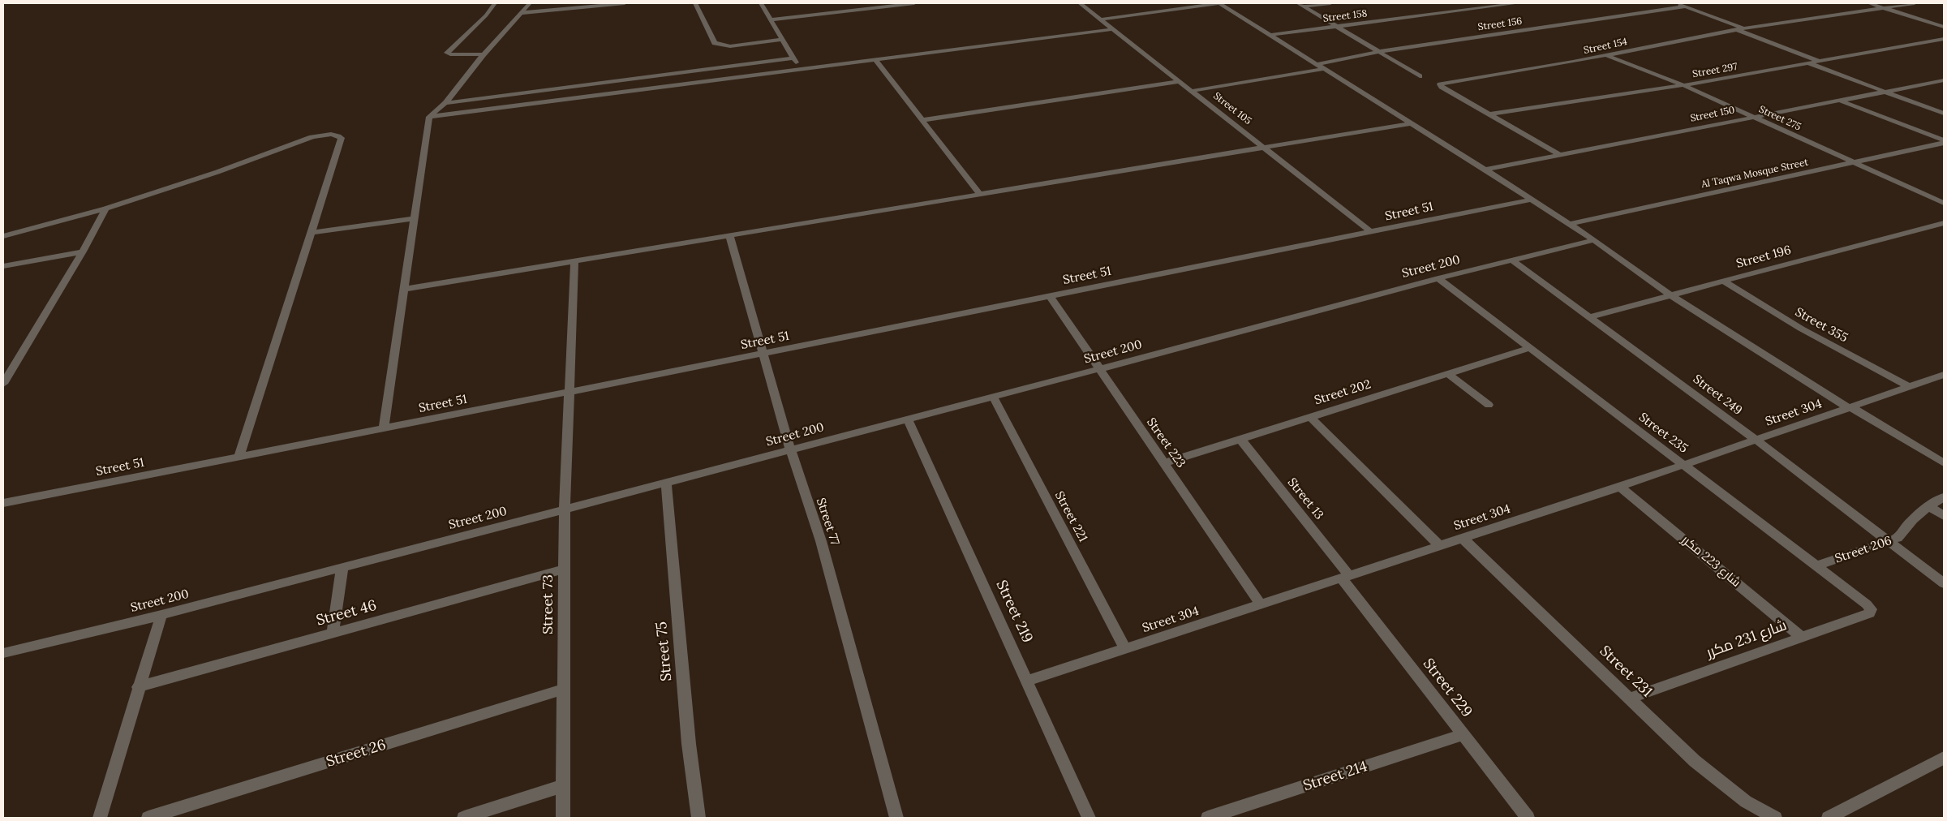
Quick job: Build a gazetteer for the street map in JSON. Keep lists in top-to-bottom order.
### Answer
{
  "streets": {
    "street": [
      "Street 158",
      "Street 156",
      "Street 154",
      "Street 297",
      "Street 105",
      "Street 150",
      "Street 275",
      "Al Taqwa Mosque Street",
      "Street 51",
      "Street 196",
      "Street 200",
      "Street 355",
      "Street 202",
      "Street 249",
      "Street 304",
      "Street 235",
      "Street 223",
      "Street 13",
      "Street 221",
      "Street 77",
      "Street 206",
      "شارع 223 مكرر",
      "Street 73",
      "Street 219",
      "Street 46",
      "شارع 231 مكرر",
      "Street 75",
      "Street 231",
      "Street 229",
      "Street 26",
      "Street 214"
    ]
  },
  "crossings": [
    ["Street 154", "Street 297"],
    ["Street 154", "Street 150"],
    ["Street 154", "Street 275"],
    ["Street 297", "Street 275"],
    ["Street 105", "Street 51"],
    ["Street 150", "Street 275"],
    ["Street 275", "Al Taqwa Mosque Street"],
    ["Street 51", "Street 223"],
    ["Street 51", "Street 77"],
    ["Street 51", "Street 73"],
    ["Street 196", "Street 355"],
    ["Street 196", "Street 249"],
    ["Street 200", "Street 249"],
    ["Street 200", "Street 235"],
    ["Street 200", "Street 223"],
    ["Street 200", "Street 221"],
    ["Street 200", "Street 77"],
    ["Street 200", "Street 73"],
    ["Street 200", "Street 219"],
    ["Street 200", "Street 75"],
    ["Street 355", "Street 304"],
    ["Street 202", "Street 235"],
    ["Street 202", "Street 223"],
    ["Street 202", "Street 13"],
    ["Street 249", "Street 304"],
    ["Street 249", "Street 206"],
    ["Street 304", "Street 235"],
    ["Street 304", "Street 223"],
    ["Street 304", "Street 13"],
    ["Street 304", "Street 221"],
    ["Street 304", "شارع 223 مكرر"],
    ["Street 304", "Street 219"],
    ["Street 304", "Street 231"],
    ["Street 304", "Street 229"],
    ["Street 235", "Street 206"],
    ["Street 235", "شارع 231 مكرر"],
    ["Street 13", "Street 229"],
    ["شارع 223 مكرر", "شارع 231 مكرر"],
    ["Street 73", "Street 46"],
    ["Street 73", "Street 26"],
    ["شارع 231 مكرر", "Street 231"],
    ["Street 229", "Street 214"]
  ]
}
